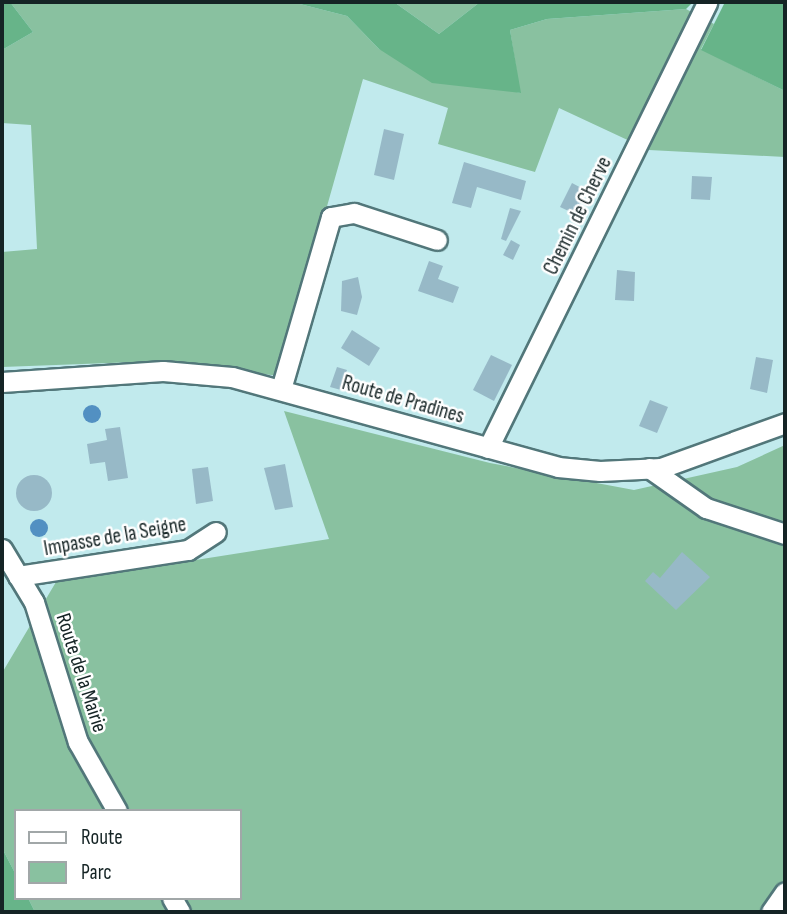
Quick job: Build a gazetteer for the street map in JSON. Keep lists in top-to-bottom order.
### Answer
{
  "streets": {
    "street": [
      "Chemin de Cherve",
      "Route de Pradines",
      "Impasse de la Seigne",
      "Route de la Mairie"
    ]
  },
  "crossings": [
    ["Chemin de Cherve", "Route de Pradines"],
    ["Impasse de la Seigne", "Route de la Mairie"]
  ],
  "legend": ["Route", "Parc"]
}
